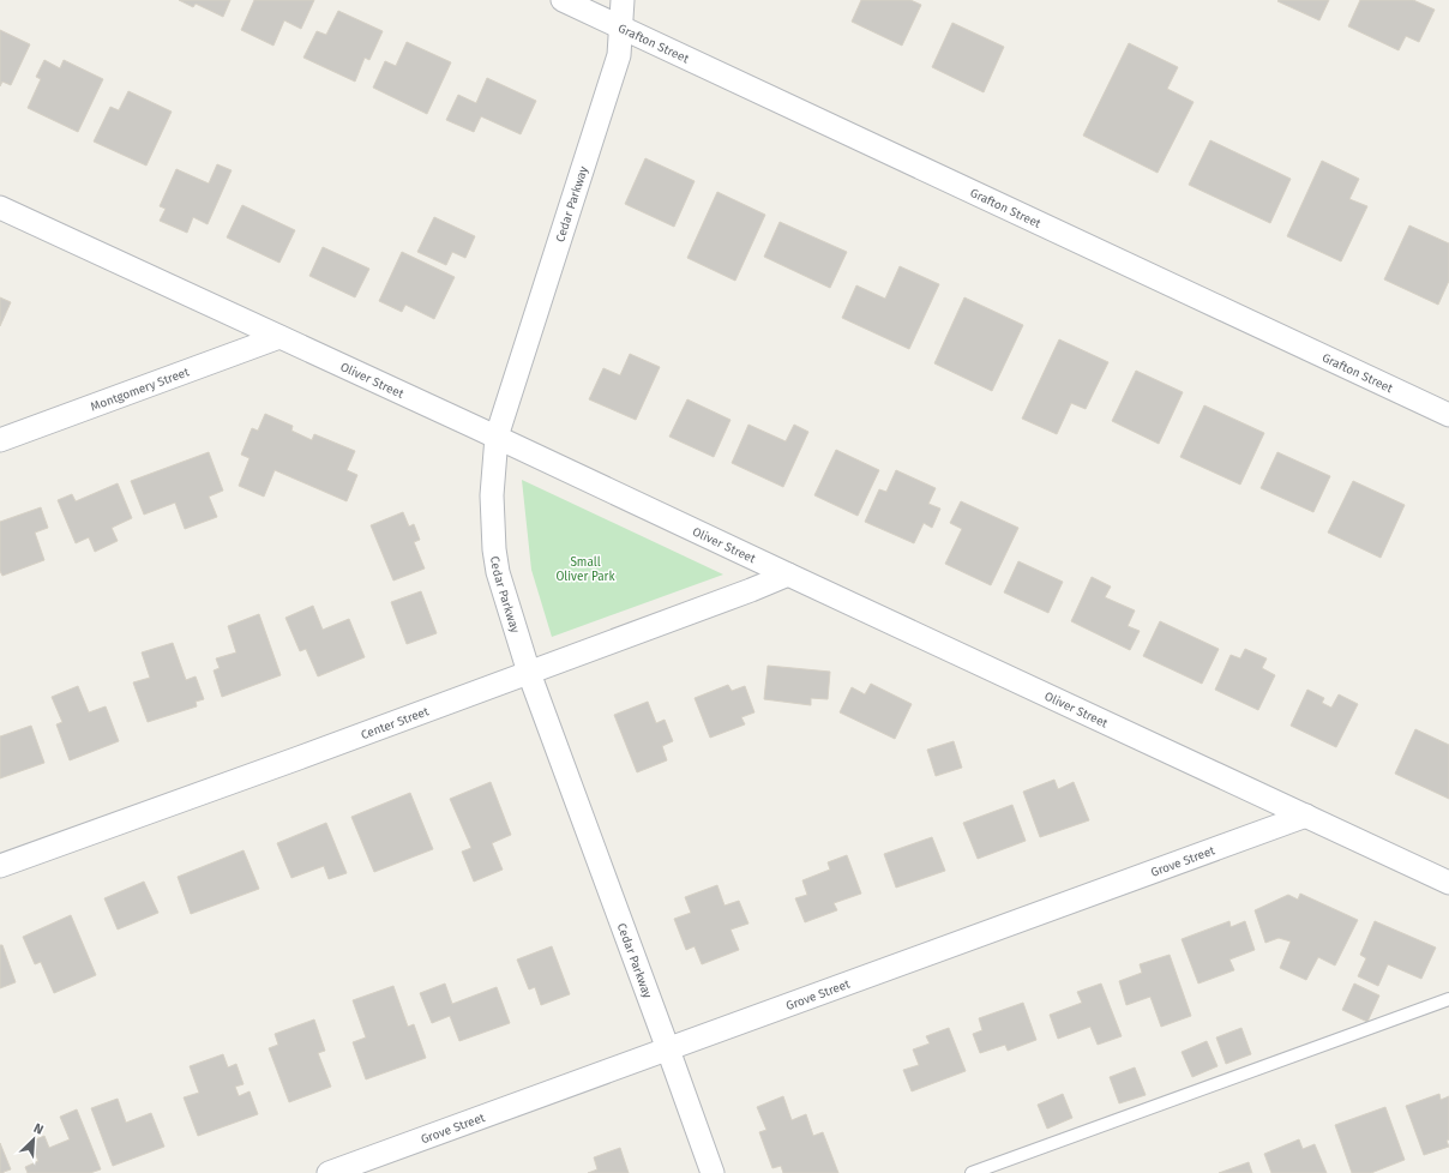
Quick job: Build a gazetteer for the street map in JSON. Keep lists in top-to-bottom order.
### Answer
{
  "streets": {
    "street": [
      "Grafton Street",
      "Cedar Parkway",
      "Oliver Street",
      "Montgomery Street",
      "Center Street",
      "Grove Street"
    ]
  },
  "crossings": [
    ["Grafton Street", "Cedar Parkway"],
    ["Cedar Parkway", "Oliver Street"],
    ["Cedar Parkway", "Center Street"],
    ["Cedar Parkway", "Grove Street"],
    ["Oliver Street", "Montgomery Street"],
    ["Oliver Street", "Center Street"],
    ["Oliver Street", "Grove Street"]
  ],
  "parks": ["Small Oliver Park"],
  "north": "top right"
}
